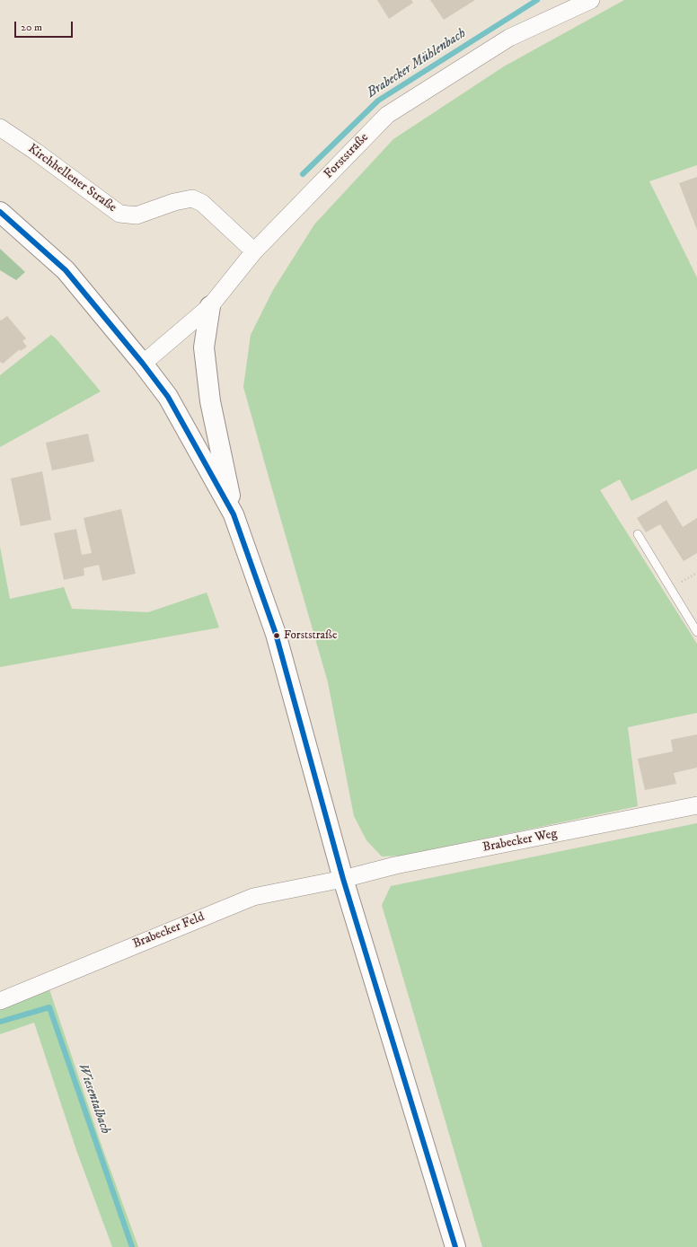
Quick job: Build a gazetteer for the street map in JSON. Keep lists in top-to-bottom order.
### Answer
{
  "streets": {
    "street": [
      "Forststraße",
      "Kirchhellener Straße",
      "Brabecker Weg",
      "Brabecker Feld"
    ]
  },
  "crossings": [
    ["Forststraße", "Kirchhellener Straße"],
    ["Brabecker Weg", "Brabecker Feld"]
  ],
  "water": ["Brabecker Mühlenbach", "Wiesentalbach"],
  "places": ["Forststraße"],
  "scale_bar": "20 m"
}
